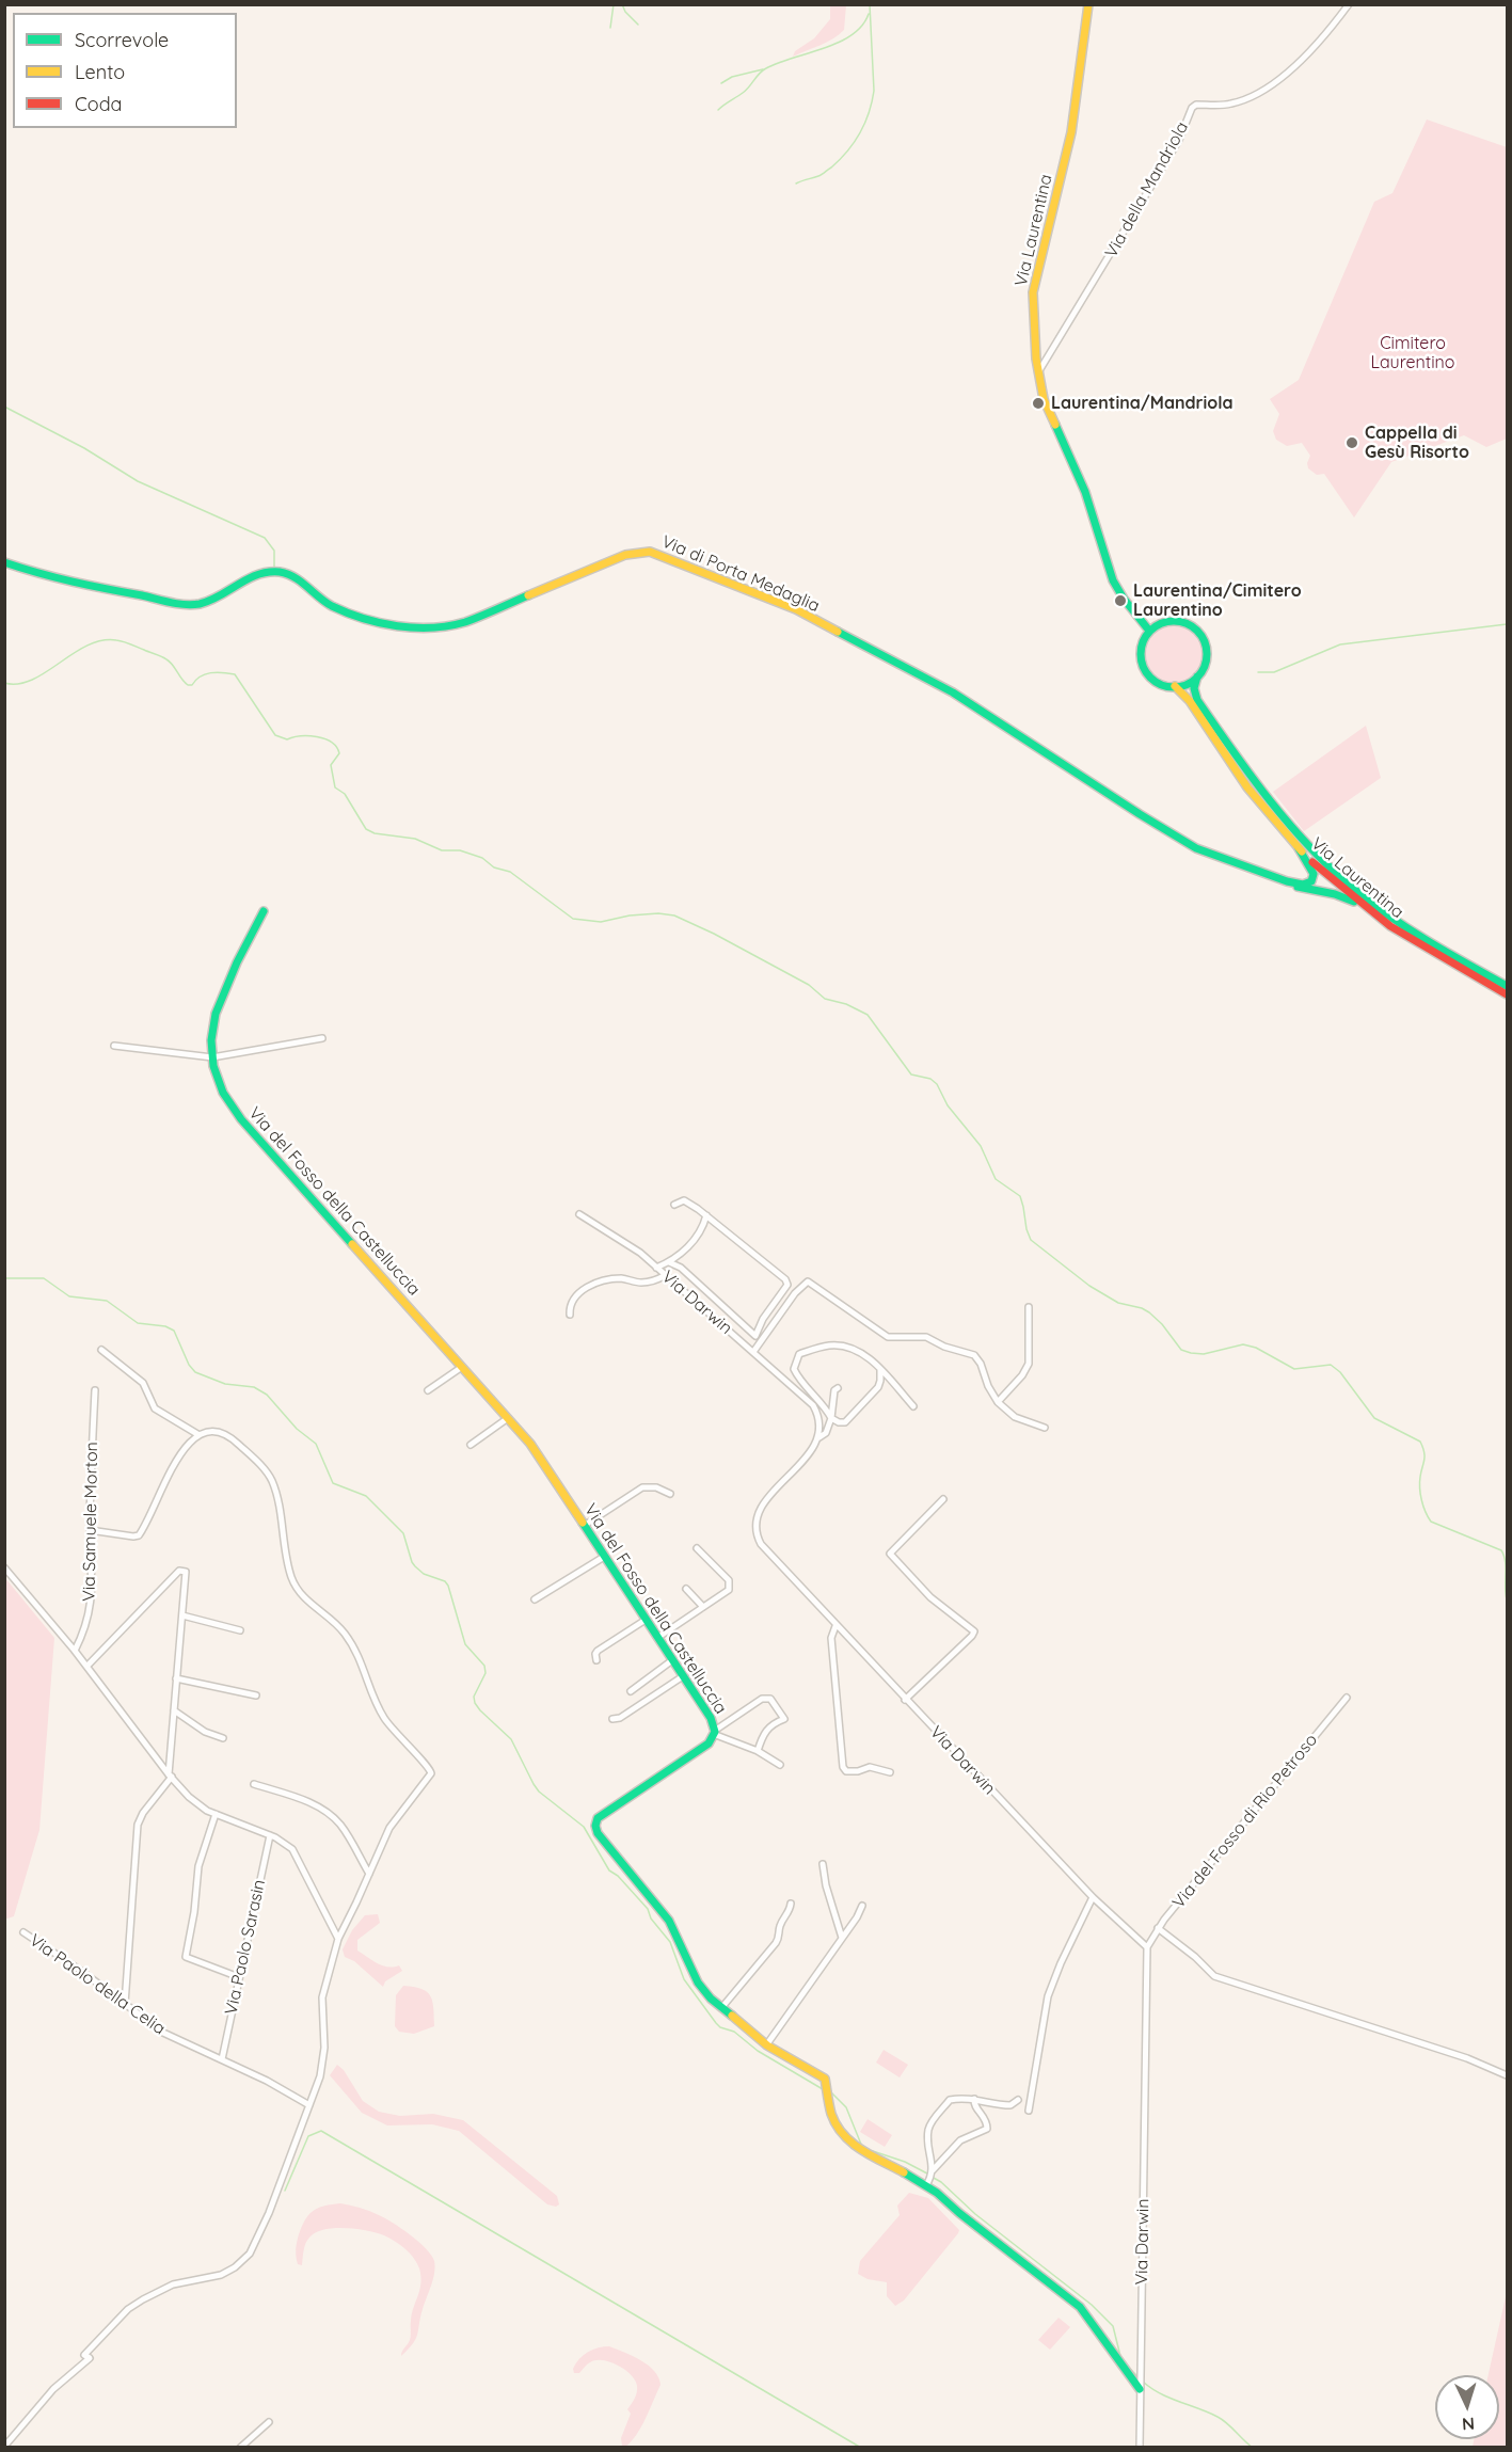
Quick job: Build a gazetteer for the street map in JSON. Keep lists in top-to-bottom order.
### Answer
{
  "streets": {
    "street": [
      "Via della Mandriola",
      "Via Laurentina",
      "Via di Porta Medaglia",
      "Via del Fosso della Castelluccia",
      "Via Darwin",
      "Via Samuele Morton",
      "Via del Fosso di Rio Petroso",
      "Via Paolo Sarasin",
      "Via Paolo della Celia"
    ]
  },
  "crossings": [
    ["Via della Mandriola", "Via Laurentina"],
    ["Via Laurentina", "Via di Porta Medaglia"],
    ["Via del Fosso della Castelluccia", "Via Darwin"],
    ["Via Darwin", "Via del Fosso di Rio Petroso"],
    ["Via Paolo Sarasin", "Via Paolo della Celia"]
  ],
  "parks": ["Cimitero Laurentino"],
  "places": ["Laurentina/Mandriola", "Cappella di Gesù Risorto", "Laurentina/Cimitero Laurentino"],
  "legend": ["Scorrevole", "Lento", "Coda"],
  "north": "bottom"
}
